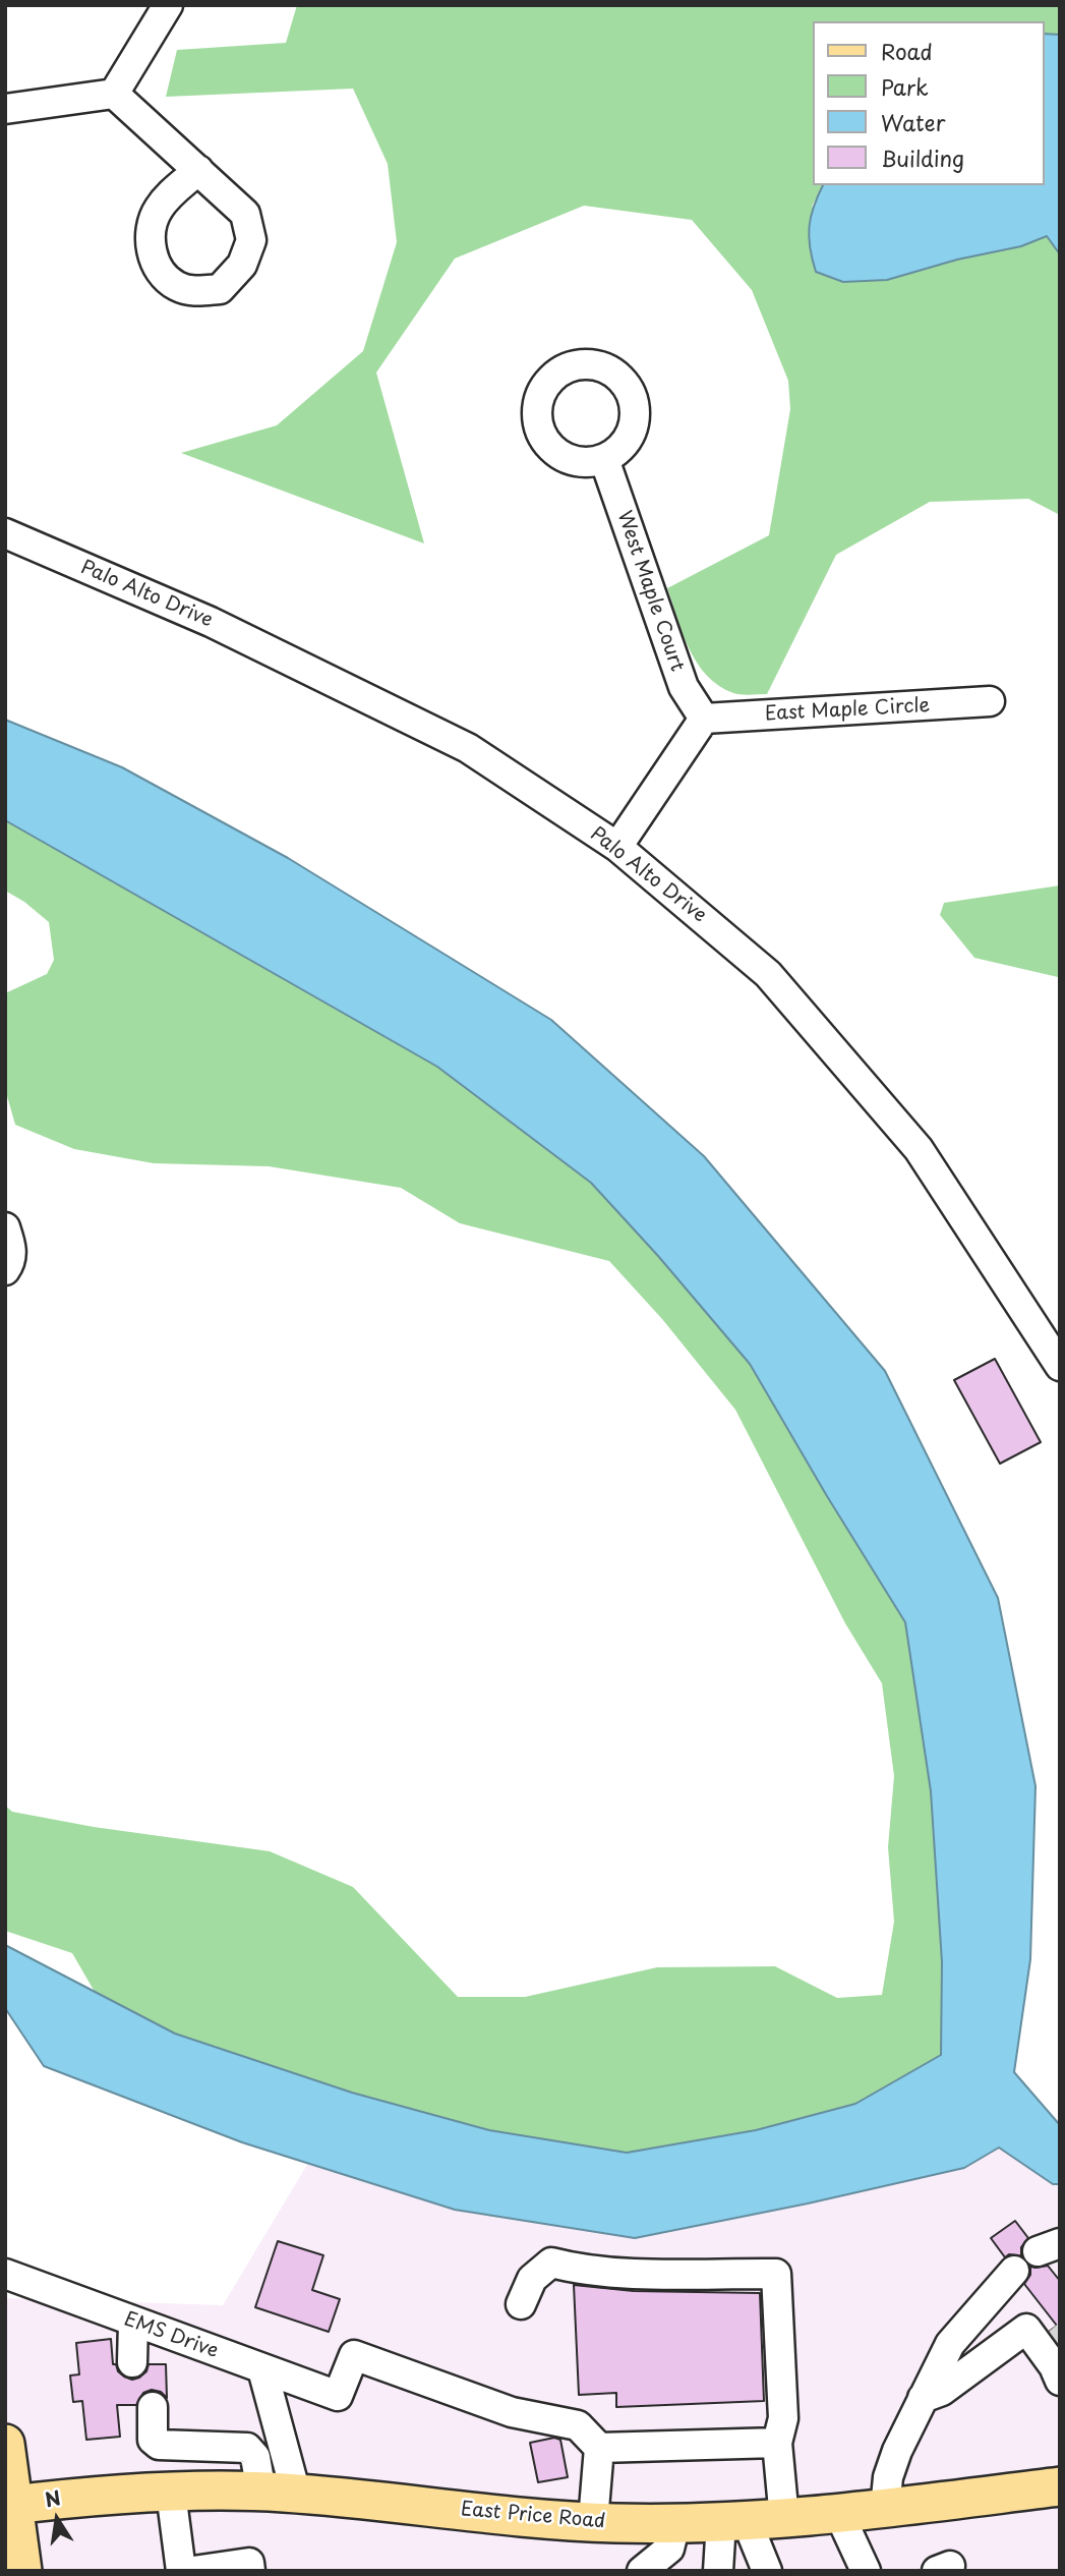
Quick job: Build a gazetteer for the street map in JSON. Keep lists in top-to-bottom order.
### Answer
{
  "streets": {
    "main road": ["East Price Road"],
    "street": [
      "West Maple Court",
      "Palo Alto Drive",
      "East Maple Circle",
      "EMS Drive"
    ]
  },
  "crossings": [
    ["West Maple Court", "East Maple Circle"]
  ],
  "legend": [
    "Road",
    "Park",
    "Water",
    "Building"
  ],
  "north": "top"
}
